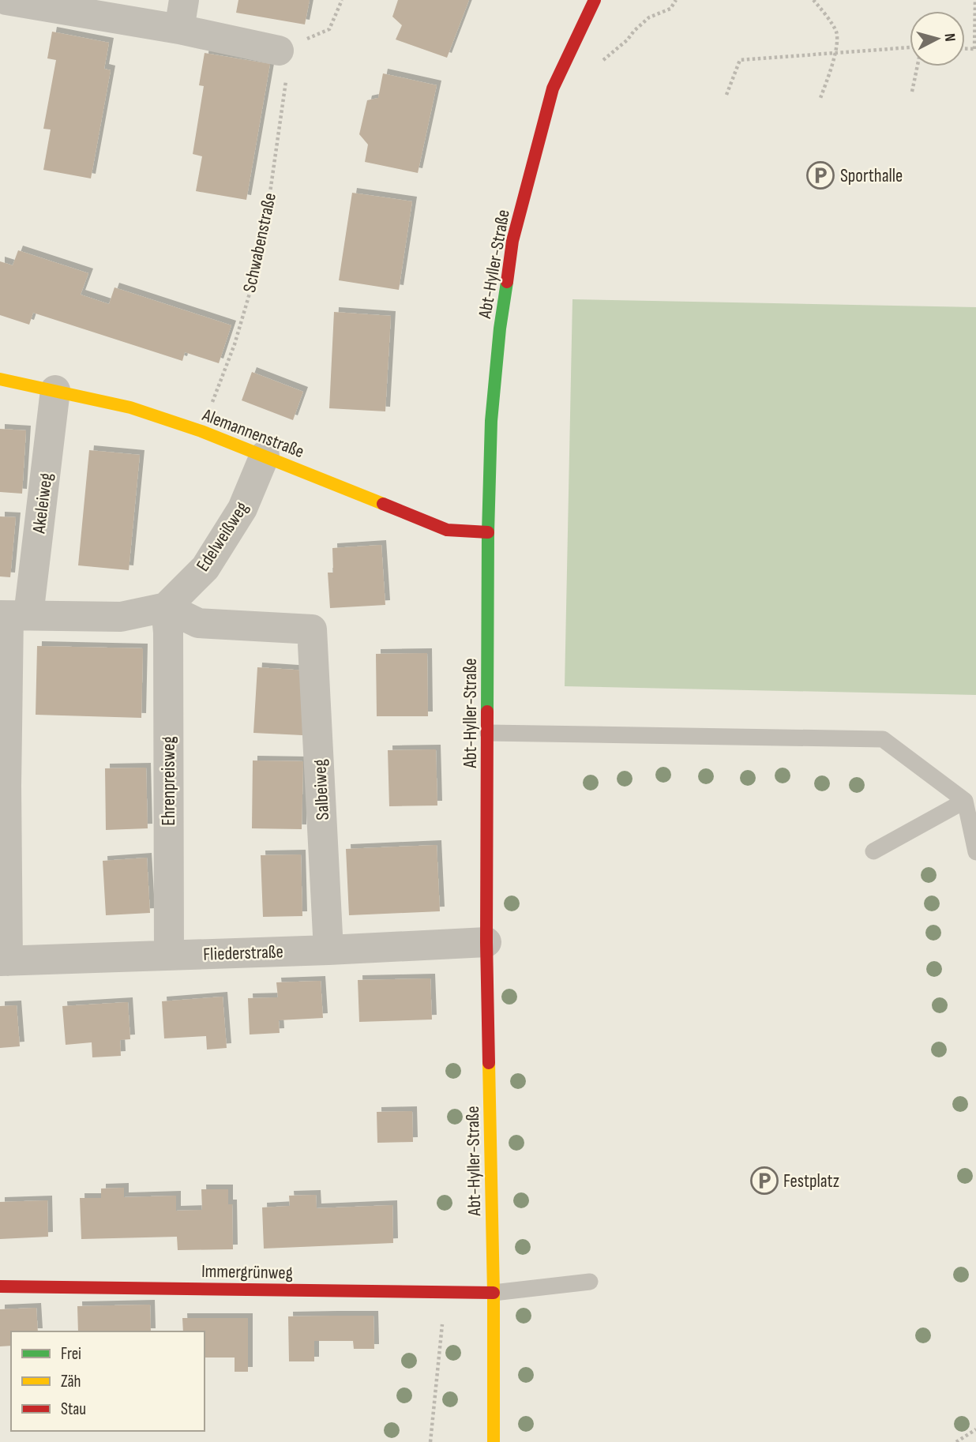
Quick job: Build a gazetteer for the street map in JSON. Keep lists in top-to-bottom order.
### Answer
{
  "streets": {
    "street": [
      "Abt-Hyller-Straße",
      "Alemannenstraße",
      "Akeleiweg",
      "Edelweißweg",
      "Ehrenpreisweg",
      "Salbeiweg",
      "Fliederstraße",
      "Immergrünweg"
    ],
    "path": ["Schwabenstraße"]
  },
  "crossings": [
    ["Schwabenstraße", "Alemannenstraße"],
    ["Abt-Hyller-Straße", "Alemannenstraße"],
    ["Abt-Hyller-Straße", "Fliederstraße"],
    ["Abt-Hyller-Straße", "Immergrünweg"],
    ["Alemannenstraße", "Akeleiweg"],
    ["Alemannenstraße", "Edelweißweg"],
    ["Akeleiweg", "Fliederstraße"],
    ["Edelweißweg", "Ehrenpreisweg"],
    ["Edelweißweg", "Salbeiweg"],
    ["Ehrenpreisweg", "Salbeiweg"],
    ["Ehrenpreisweg", "Fliederstraße"],
    ["Salbeiweg", "Fliederstraße"]
  ],
  "places": {
    "parking": ["Sporthalle", "Festplatz"]
  },
  "legend": ["Frei", "Zäh", "Stau"],
  "north": "right"
}
